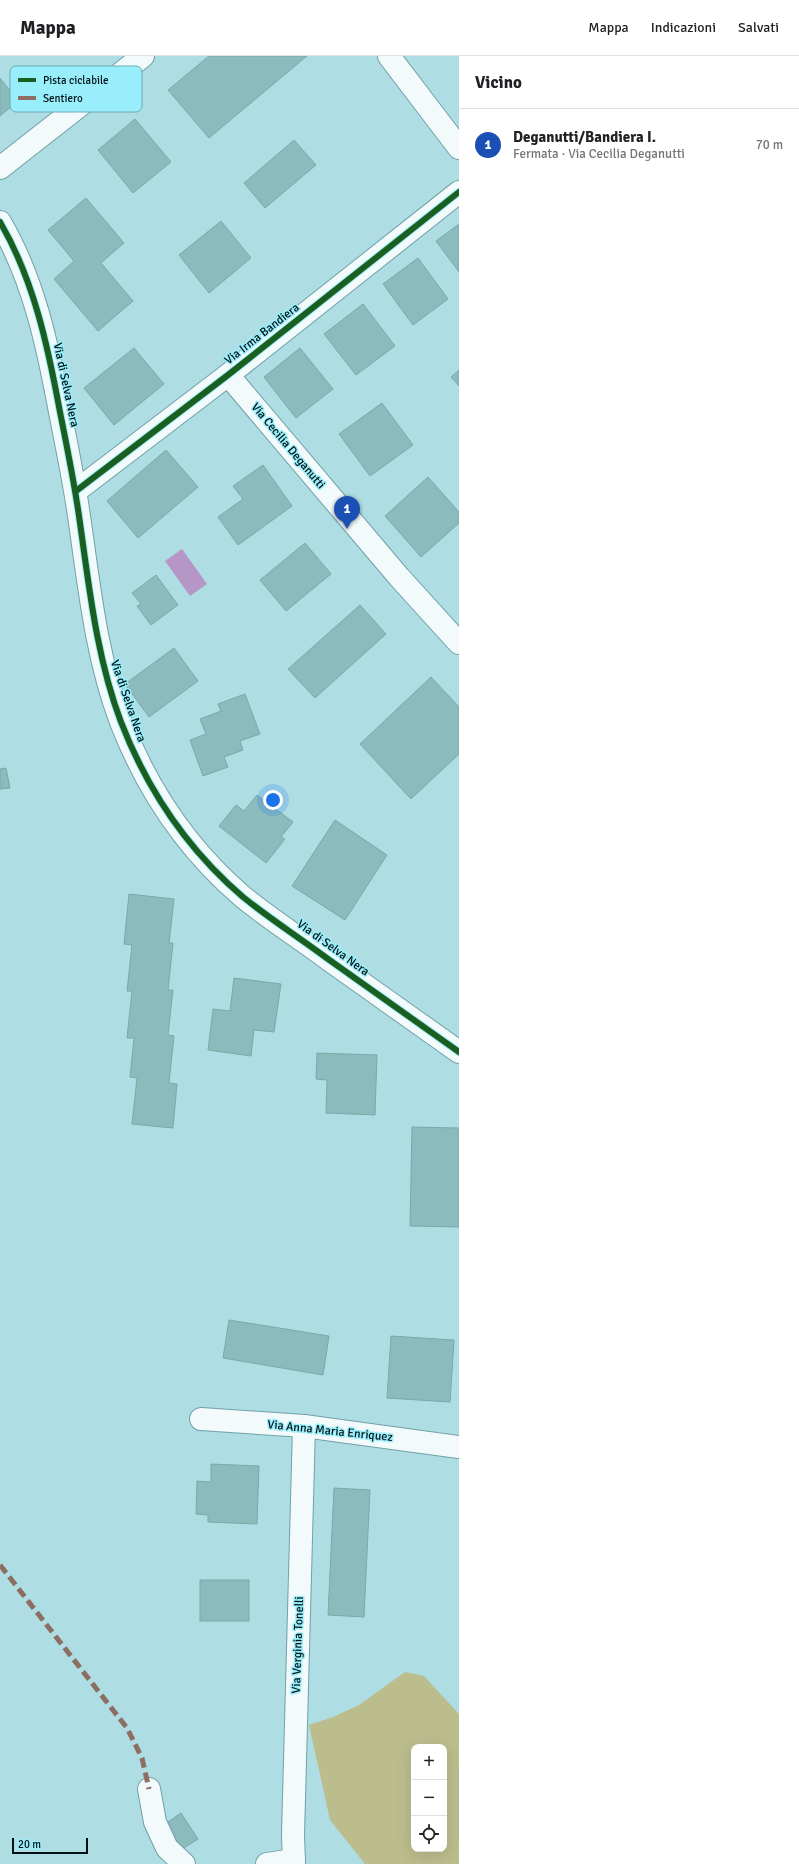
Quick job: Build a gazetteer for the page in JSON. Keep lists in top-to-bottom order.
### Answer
{
  "streets": {
    "street": [
      "Via Irma Bandiera",
      "Via di Selva Nera",
      "Via Cecilia Deganutti",
      "Via Anna Maria Enriquez",
      "Via Verginia Tonelli"
    ]
  },
  "crossings": [
    ["Via Irma Bandiera", "Via di Selva Nera"],
    ["Via Irma Bandiera", "Via Cecilia Deganutti"],
    ["Via Anna Maria Enriquez", "Via Verginia Tonelli"]
  ],
  "legend": ["Pista ciclabile", "Sentiero"],
  "scale_bar": "20 m",
  "page": {
    "header": "Mappa",
    "nav": ["Mappa", "Indicazioni", "Salvati"],
    "heading": "Vicino",
    "list": [
      {
        "mark": "1",
        "name": "Deganutti/Bandiera I.",
        "note": "Fermata · Via Cecilia Deganutti",
        "value": "70 m"
      }
    ],
    "pins": "1",
    "map_buttons": ["+", "−"],
    "scale": "20 m"
  }
}
